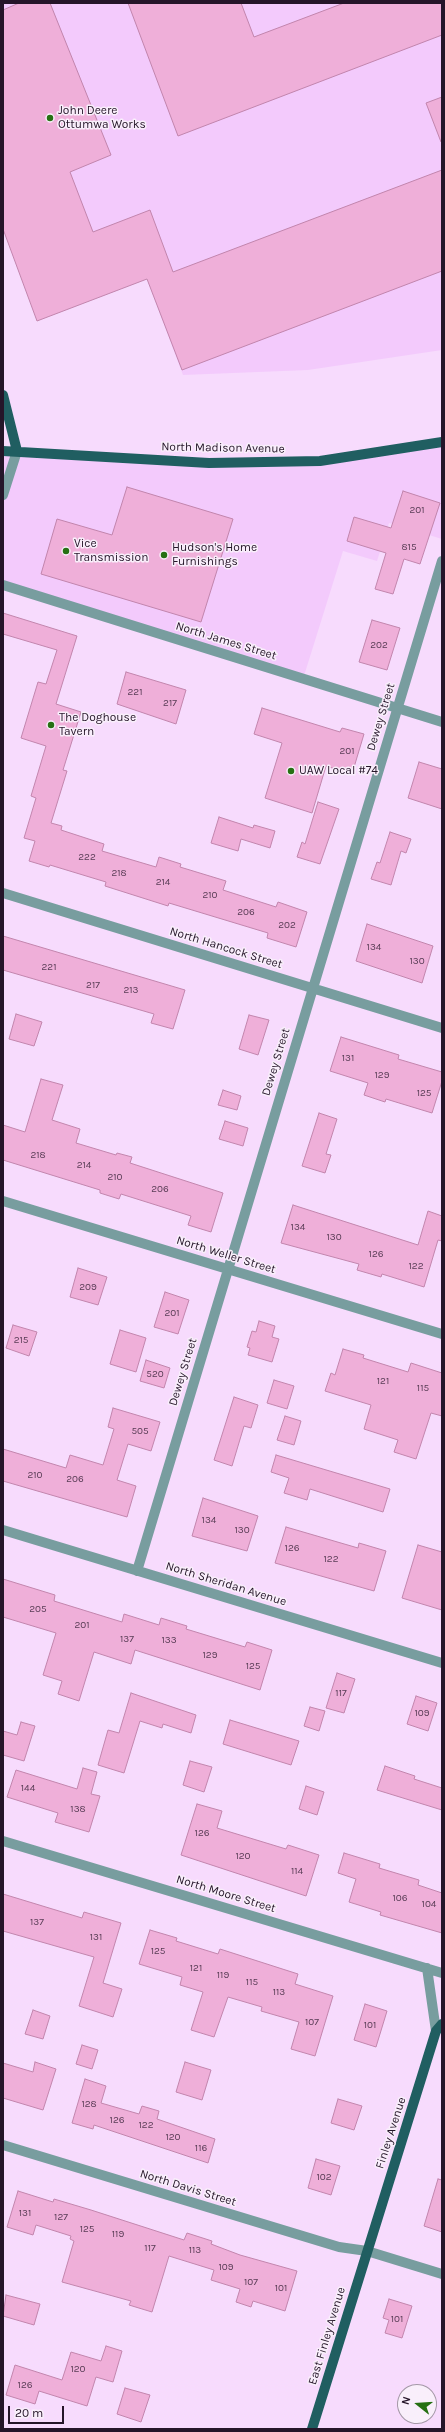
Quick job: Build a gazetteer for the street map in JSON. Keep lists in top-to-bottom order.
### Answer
{
  "streets": {
    "main road": ["North Madison Avenue", "Finley Avenue", "East Finley Avenue"],
    "street": [
      "North James Street",
      "Dewey Street",
      "North Hancock Street",
      "North Weller Street",
      "North Sheridan Avenue",
      "North Moore Street",
      "North Davis Street"
    ]
  },
  "crossings": [
    ["North James Street", "Dewey Street"],
    ["Dewey Street", "North Hancock Street"],
    ["Dewey Street", "North Weller Street"],
    ["Dewey Street", "North Sheridan Avenue"],
    ["Finley Avenue", "North Davis Street"],
    ["Finley Avenue", "East Finley Avenue"],
    ["North Davis Street", "East Finley Avenue"]
  ],
  "places": [
    "John Deere Ottumwa Works",
    "Vice Transmission",
    "Hudson's Home Furnishings",
    "The Doghouse Tavern",
    "UAW Local #74"
  ],
  "house_numbers": [
    "201",
    "815",
    "202",
    "221",
    "217",
    "201",
    "222",
    "218",
    "214",
    "210",
    "206",
    "202",
    "134",
    "130",
    "221",
    "217",
    "213",
    "131",
    "129",
    "125",
    "218",
    "214",
    "210",
    "206",
    "134",
    "130",
    "126",
    "122",
    "209",
    "201",
    "215",
    "520",
    "121",
    "115",
    "505",
    "210",
    "206",
    "134",
    "130",
    "126",
    "122",
    "205",
    "201",
    "137",
    "133",
    "129",
    "125",
    "117",
    "109",
    "144",
    "138",
    "126",
    "120",
    "114",
    "106",
    "104",
    "137",
    "131",
    "125",
    "121",
    "119",
    "115",
    "113",
    "107",
    "101",
    "128",
    "126",
    "122",
    "120",
    "116",
    "102",
    "131",
    "127",
    "125",
    "119",
    "117",
    "113",
    "109",
    "107",
    "101",
    "101",
    "120",
    "126"
  ],
  "scale_bar": "20 m",
  "north": "left"
}
